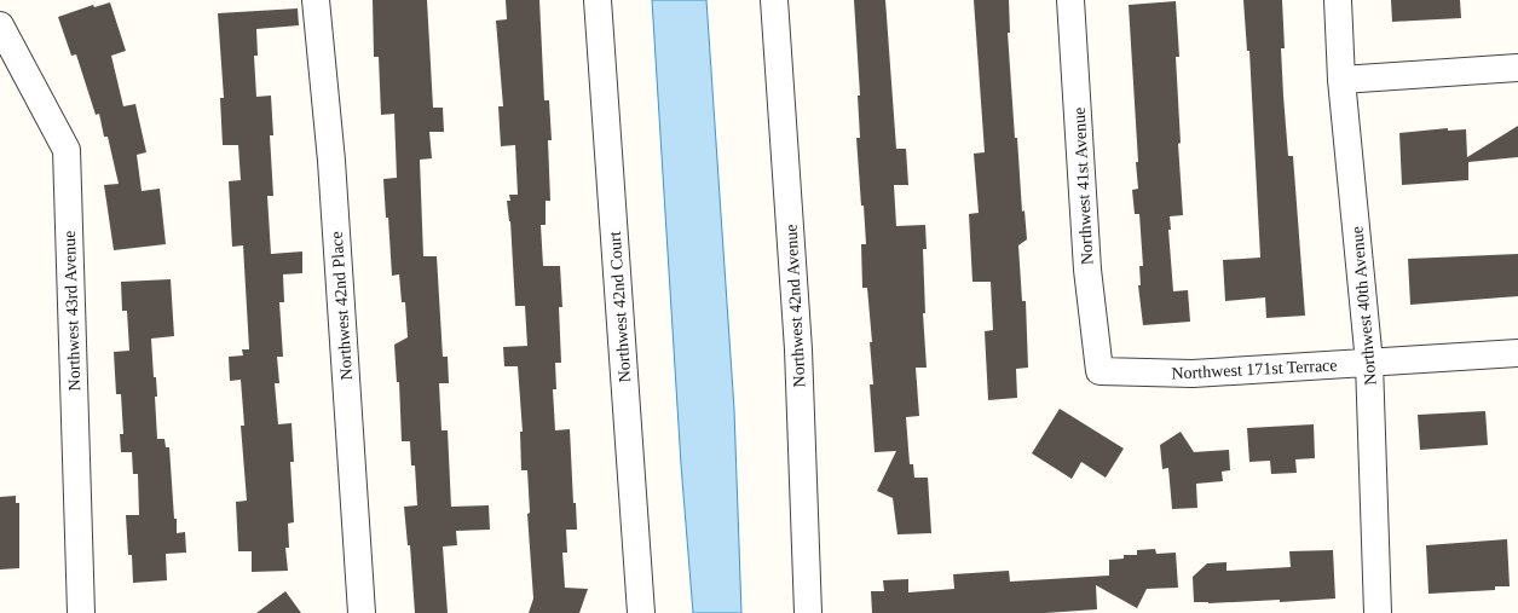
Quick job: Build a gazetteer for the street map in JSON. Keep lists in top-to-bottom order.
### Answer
{
  "streets": {
    "street": [
      "Northwest 41st Avenue",
      "Northwest 42nd Place",
      "Northwest 42nd Avenue",
      "Northwest 40th Avenue",
      "Northwest 42nd Court",
      "Northwest 43rd Avenue",
      "Northwest 171st Terrace"
    ]
  },
  "crossings": [
    ["Northwest 41st Avenue", "Northwest 171st Terrace"],
    ["Northwest 40th Avenue", "Northwest 171st Terrace"]
  ]
}
